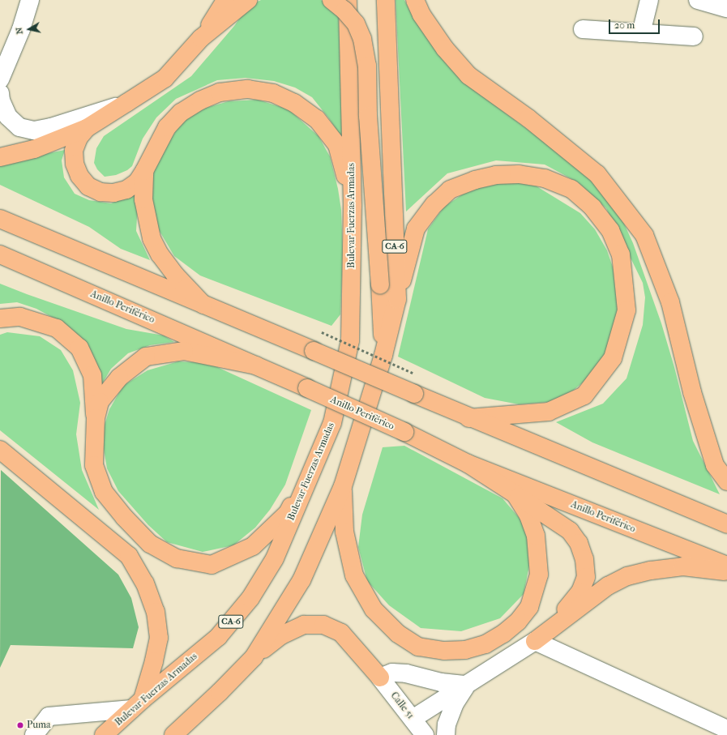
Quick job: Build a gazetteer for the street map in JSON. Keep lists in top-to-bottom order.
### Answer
{
  "streets": {
    "highway": ["Bulevar Fuerzas Armadas", "CA-6", "Anillo Periférico"],
    "street": ["Calle 51"]
  },
  "places": ["Puma"],
  "scale_bar": "20 m",
  "north": "left"
}
